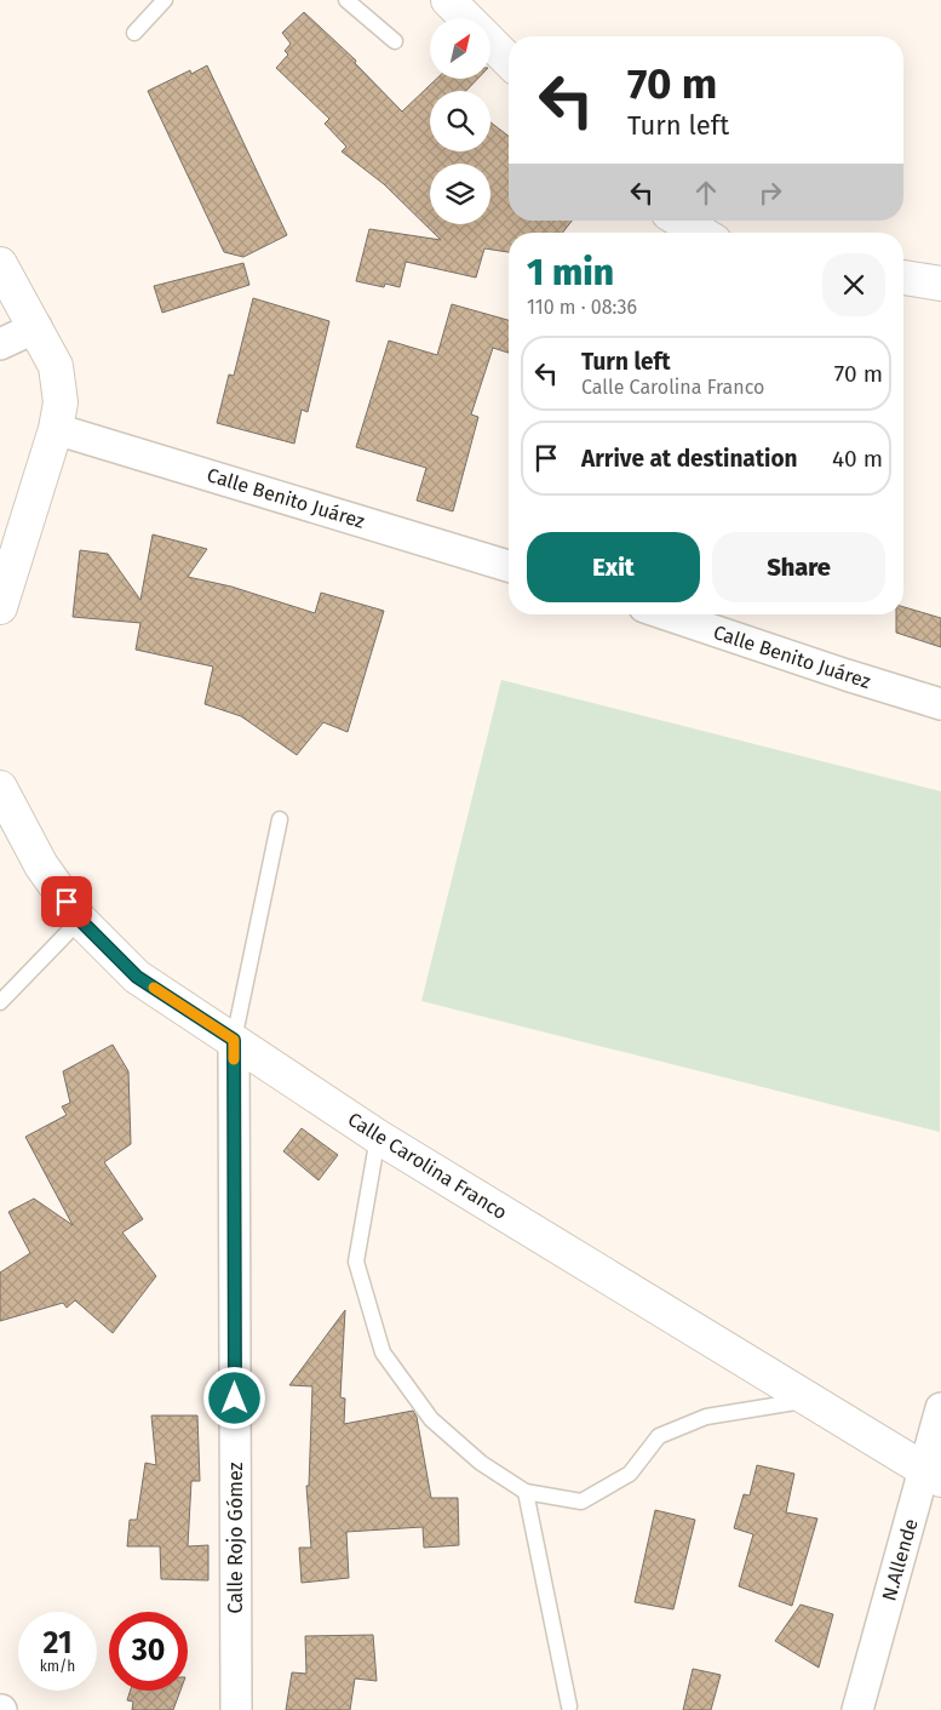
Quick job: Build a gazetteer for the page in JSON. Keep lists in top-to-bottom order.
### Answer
{
  "streets": {
    "street": [
      "Calle Benito Juárez",
      "Calle Carolina Franco",
      "Calle Rojo Gómez",
      "N.Allende"
    ]
  },
  "crossings": [
    ["Calle Carolina Franco", "Calle Rojo Gómez"],
    ["Calle Carolina Franco", "N.Allende"]
  ],
  "north": "top right",
  "page": {
    "turn": ["70 m", "Turn left"],
    "heading": ["1 min", "110 m · 08:36"],
    "list": [
      {
        "name": "Turn left",
        "note": "Calle Carolina Franco",
        "value": "70 m"
      },
      {
        "name": "Arrive at destination",
        "value": "40 m"
      }
    ],
    "buttons": ["Exit", "Share"],
    "speed": "21 km/h",
    "limit": "30"
  }
}
